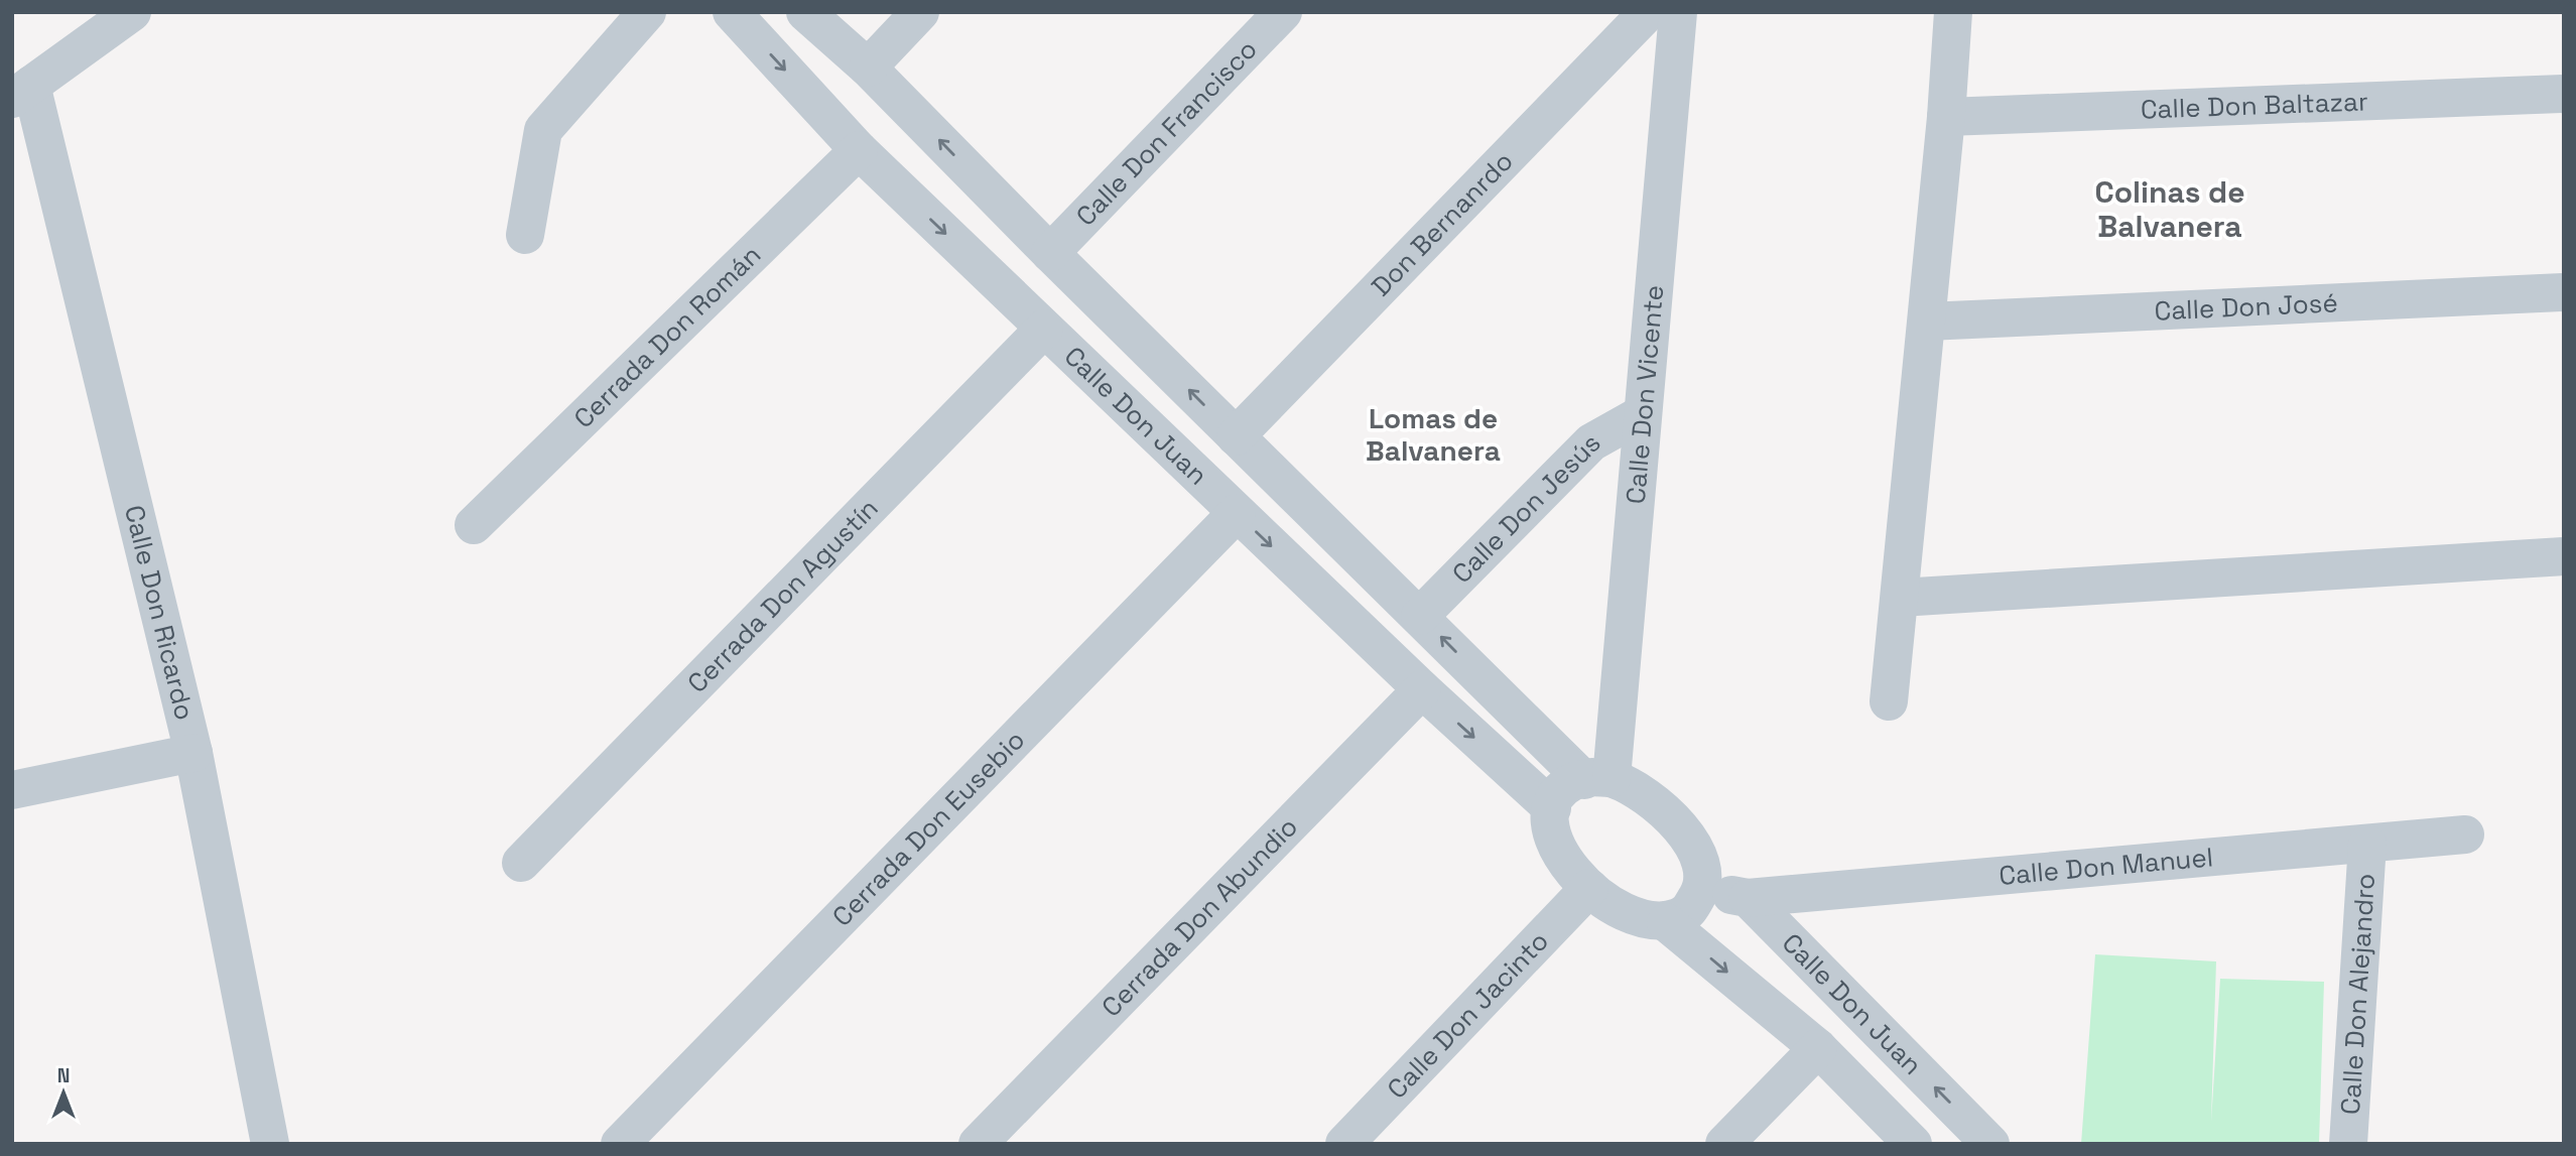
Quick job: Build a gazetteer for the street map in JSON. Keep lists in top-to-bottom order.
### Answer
{
  "streets": {
    "street": [
      "Calle Don Baltazar",
      "Calle Don Francisco",
      "Don Bernanrdo",
      "Calle Don José",
      "Cerrada Don Román",
      "Calle Don Vicente",
      "Calle Don Juan",
      "Calle Don Jesús",
      "Cerrada Don Agustín",
      "Calle Don Ricardo",
      "Cerrada Don Eusebio",
      "Calle Don Manuel",
      "Cerrada Don Abundio",
      "Calle Don Alejandro",
      "Calle Don Jacinto"
    ]
  },
  "crossings": [
    ["Calle Don Francisco", "Calle Don Juan"],
    ["Don Bernanrdo", "Calle Don Juan"],
    ["Cerrada Don Román", "Calle Don Juan"],
    ["Calle Don Vicente", "Calle Don Juan"],
    ["Calle Don Vicente", "Calle Don Jesús"],
    ["Calle Don Vicente", "Calle Don Jacinto"],
    ["Calle Don Juan", "Calle Don Jesús"],
    ["Calle Don Juan", "Cerrada Don Agustín"],
    ["Calle Don Juan", "Cerrada Don Eusebio"],
    ["Calle Don Juan", "Calle Don Manuel"],
    ["Calle Don Juan", "Cerrada Don Abundio"],
    ["Calle Don Juan", "Calle Don Jacinto"],
    ["Calle Don Manuel", "Calle Don Alejandro"]
  ],
  "districts": ["Colinas de Balvanera", "Lomas de Balvanera"],
  "north": "top"
}
